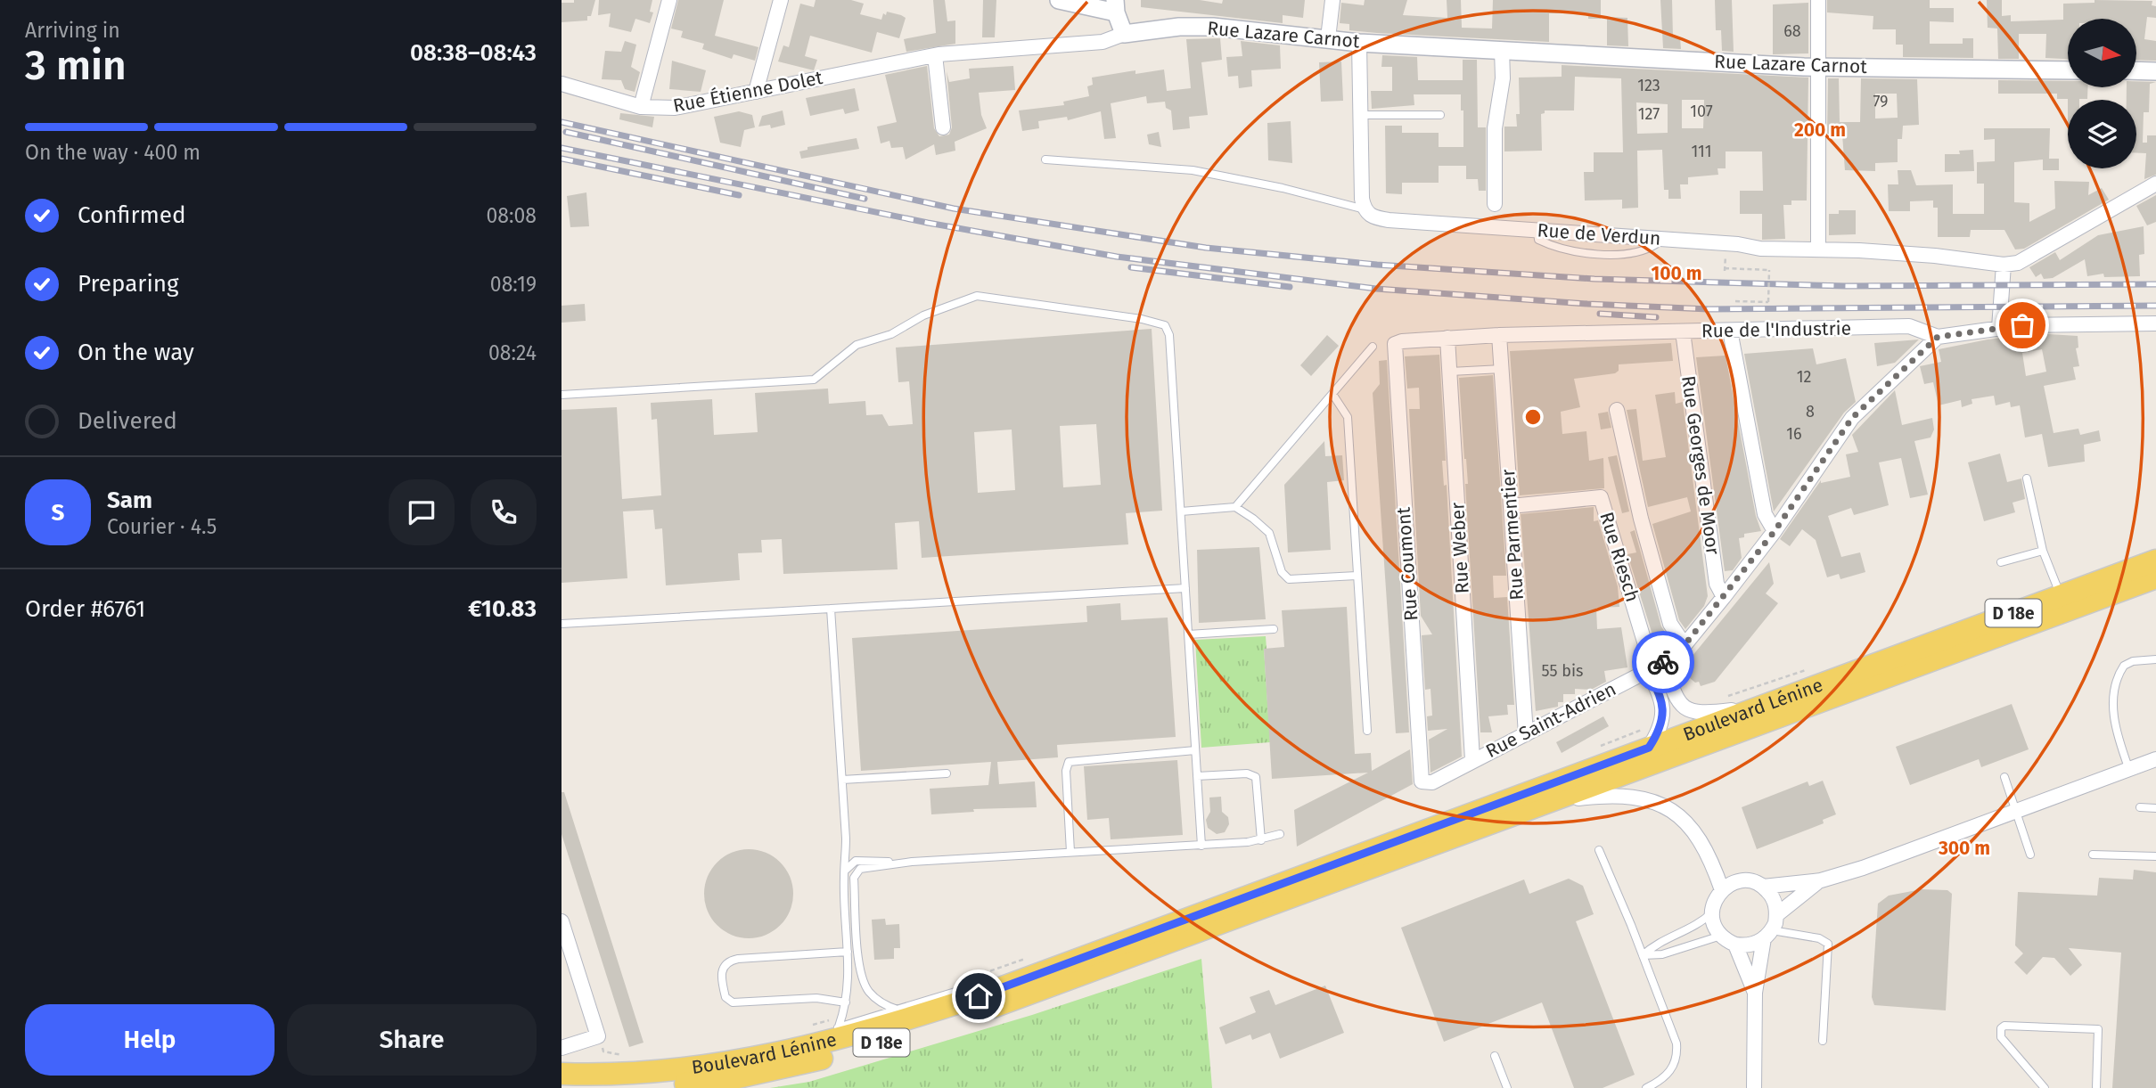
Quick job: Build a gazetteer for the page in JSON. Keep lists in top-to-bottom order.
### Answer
{
  "streets": {
    "main road": ["D 18e", "Boulevard Lénine"],
    "street": [
      "Rue Lazare Carnot",
      "Rue Étienne Dolet",
      "Rue de Verdun",
      "Rue de l'Industrie",
      "Rue Georges de Moor",
      "Rue Parmentier",
      "Rue Weber",
      "Rue Riesch",
      "Rue Coumont",
      "Rue Saint-Adrien"
    ]
  },
  "crossings": [
    ["Rue Lazare Carnot", "Rue Étienne Dolet"],
    ["Rue de l'Industrie", "Rue Georges de Moor"],
    ["Rue de l'Industrie", "Rue Parmentier"],
    ["Rue de l'Industrie", "Rue Weber"],
    ["Rue de l'Industrie", "Rue Coumont"],
    ["Rue de l'Industrie", "Rue Saint-Adrien"],
    ["Rue Georges de Moor", "Rue Saint-Adrien"],
    ["Rue Parmentier", "Rue Riesch"],
    ["Rue Parmentier", "Rue Saint-Adrien"],
    ["Rue Weber", "Rue Saint-Adrien"],
    ["Rue Riesch", "Rue Saint-Adrien"],
    ["Rue Coumont", "Rue Saint-Adrien"]
  ],
  "house_numbers": [
    "68",
    "123",
    "79",
    "107",
    "127",
    "111",
    "12",
    "8",
    "16",
    "55 bis"
  ],
  "north": "right",
  "page": {
    "heading": ["3 min", "Arriving in", "08:38–08:43"],
    "panel": [
      "Sam",
      "Courier · 4.5",
      "Order #6761",
      "€10.83"
    ],
    "bar": "On the way · 400 m",
    "list": [
      ["Confirmed", "08:08"],
      ["Preparing", "08:19"],
      ["On the way", "08:24"],
      "Delivered"
    ],
    "round": "S",
    "buttons": ["Help", "Share"]
  },
  "rings": ["200 m", "100 m", "300 m"]
}
